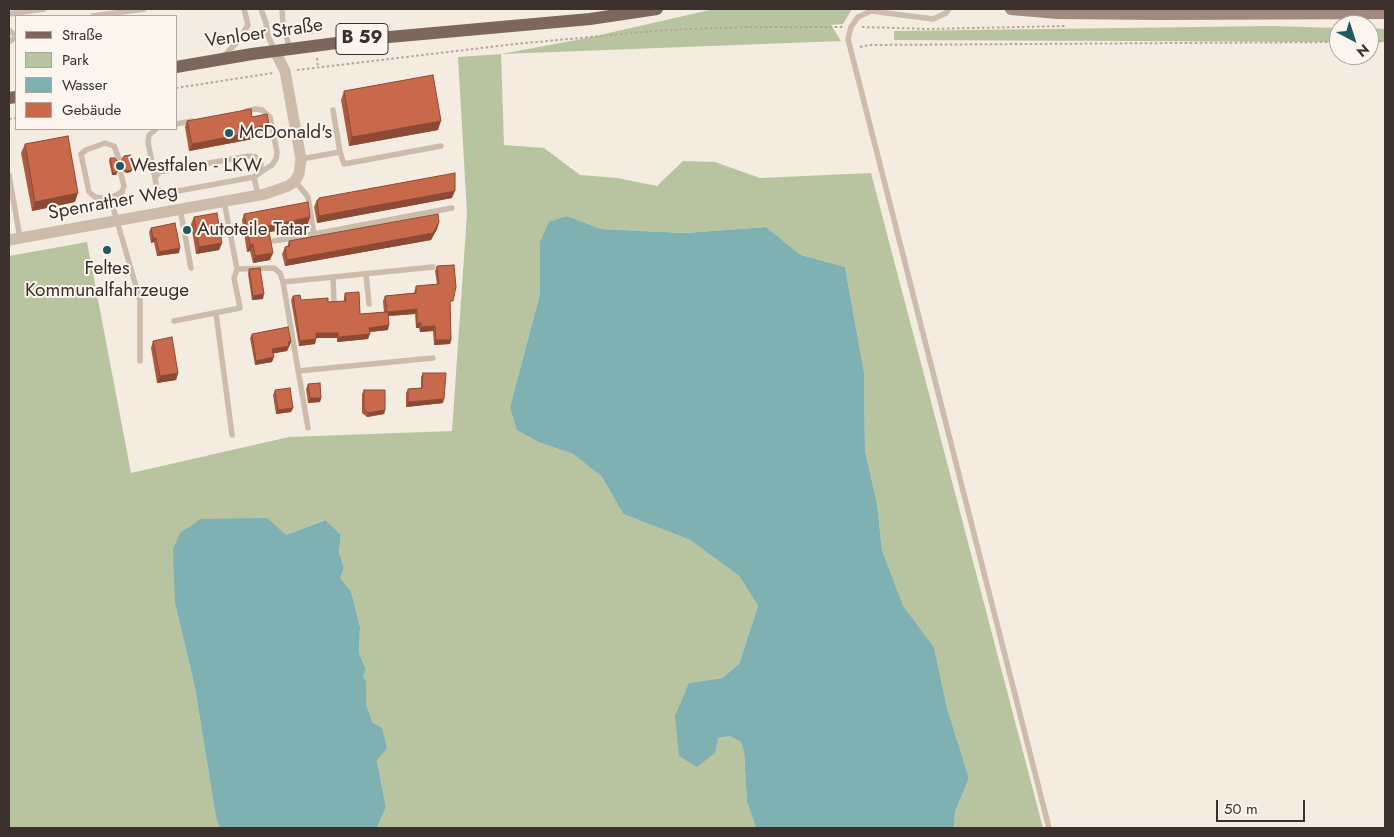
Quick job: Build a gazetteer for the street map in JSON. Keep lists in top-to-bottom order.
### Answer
{
  "streets": {
    "main road": ["Venloer Straße", "B 59"],
    "street": ["Spenrather Weg"]
  },
  "places": [
    "McDonald's",
    "Westfalen - LKW",
    "Autoteile Tatar",
    "Feltes Kommunalfahrzeuge"
  ],
  "legend": [
    "Straße",
    "Park",
    "Wasser",
    "Gebäude"
  ],
  "scale_bar": "50 m",
  "north": "bottom right"
}
